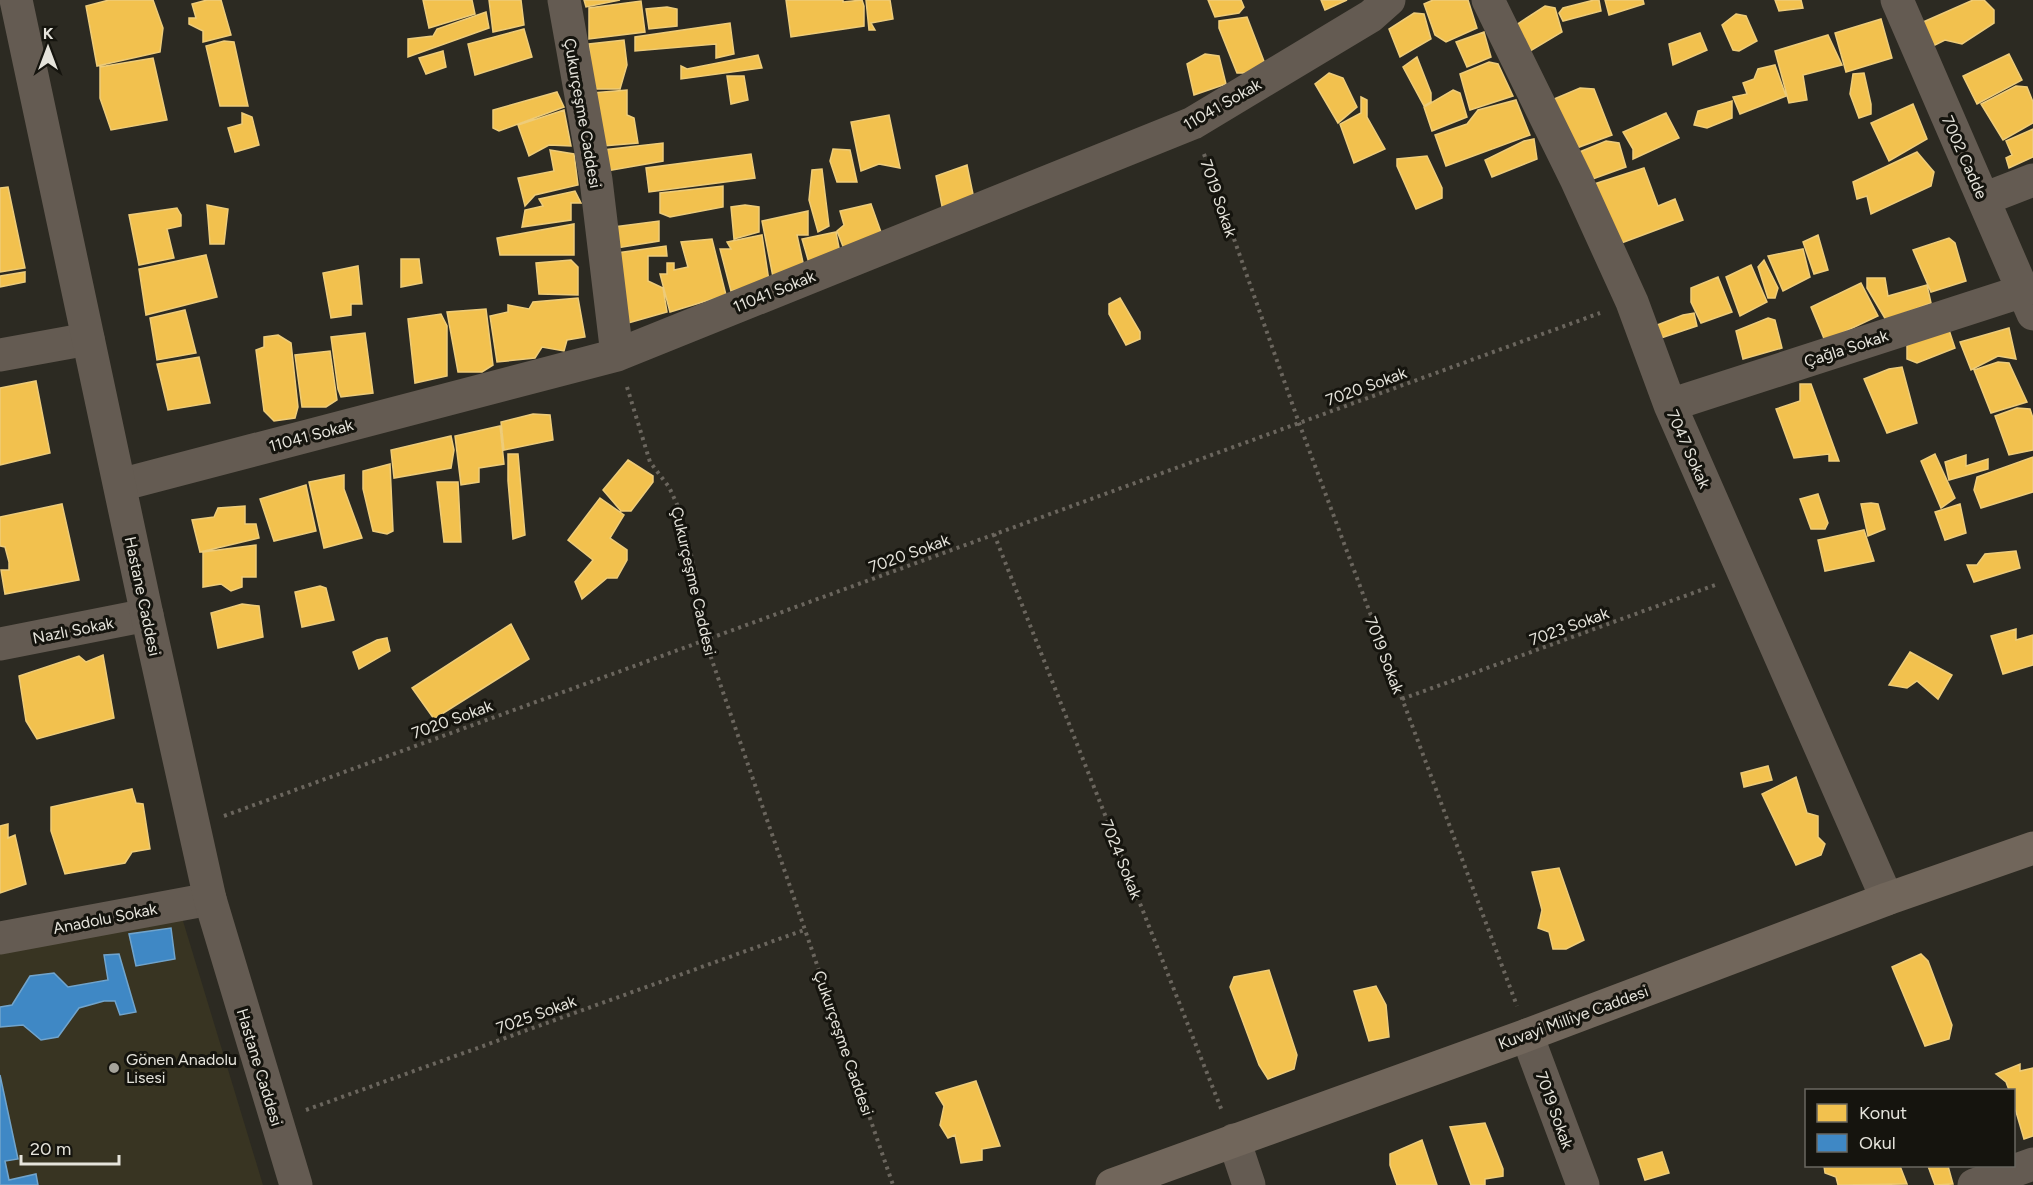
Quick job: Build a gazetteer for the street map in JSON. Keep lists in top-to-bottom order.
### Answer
{
  "streets": {
    "main road": ["Kuvayi Milliye Caddesi"],
    "street": [
      "11041 Sokak",
      "Çukurçeşme Caddesi",
      "7002 Cadde",
      "7019 Sokak",
      "Çağla Sokak",
      "7047 Sokak",
      "Hastane Caddesi",
      "Nazlı Sokak",
      "Anadolu Sokak"
    ],
    "path": [
      "7020 Sokak",
      "7023 Sokak",
      "7024 Sokak",
      "7025 Sokak"
    ]
  },
  "crossings": [
    ["11041 Sokak", "Çukurçeşme Caddesi"],
    ["11041 Sokak", "7019 Sokak"],
    ["11041 Sokak", "Hastane Caddesi"],
    ["Çukurçeşme Caddesi", "7020 Sokak"],
    ["Çukurçeşme Caddesi", "7025 Sokak"],
    ["7002 Cadde", "Çağla Sokak"],
    ["7019 Sokak", "7020 Sokak"],
    ["7019 Sokak", "7023 Sokak"],
    ["7019 Sokak", "Kuvayi Milliye Caddesi"],
    ["Çağla Sokak", "7047 Sokak"],
    ["7020 Sokak", "7047 Sokak"],
    ["7020 Sokak", "Hastane Caddesi"],
    ["7020 Sokak", "7024 Sokak"],
    ["7047 Sokak", "7023 Sokak"],
    ["7047 Sokak", "Kuvayi Milliye Caddesi"],
    ["Hastane Caddesi", "Nazlı Sokak"],
    ["Hastane Caddesi", "Anadolu Sokak"],
    ["Hastane Caddesi", "7025 Sokak"],
    ["7024 Sokak", "Kuvayi Milliye Caddesi"]
  ],
  "places": ["Gönen Anadolu Lisesi"],
  "legend": ["Konut", "Okul"],
  "scale_bar": "20 m",
  "north": "top"
}
